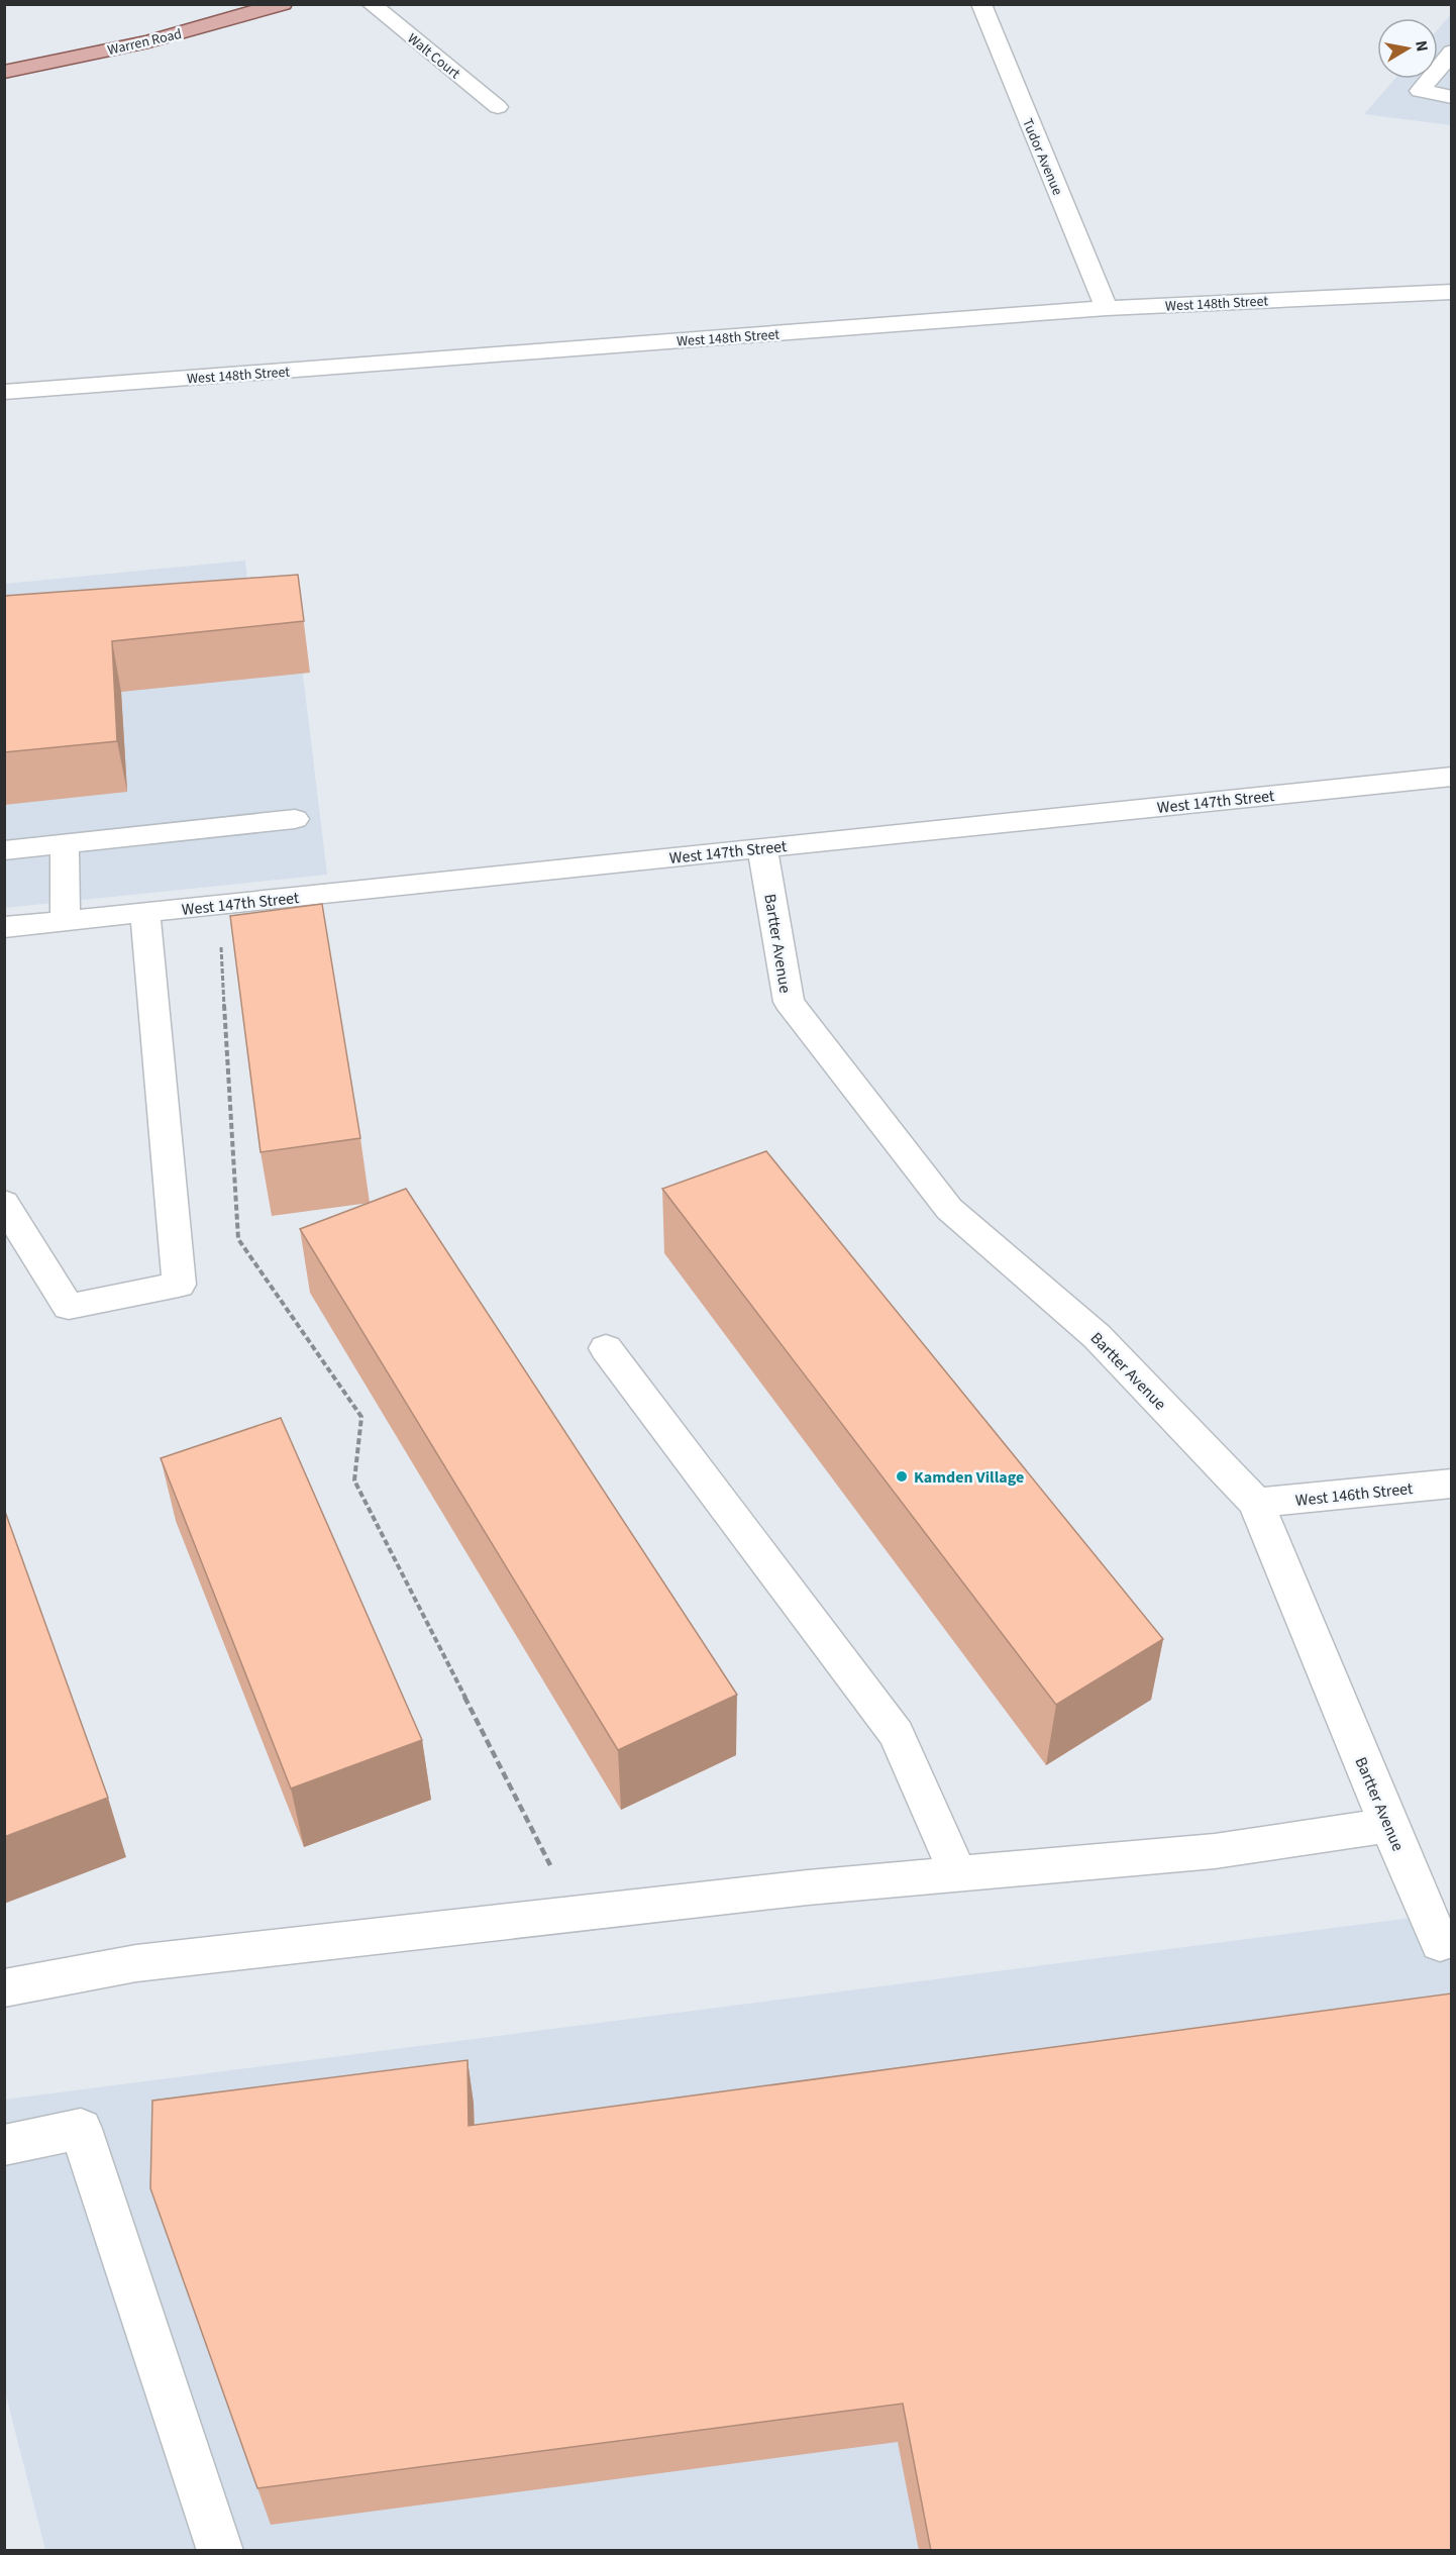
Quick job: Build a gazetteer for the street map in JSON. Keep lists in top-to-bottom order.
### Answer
{
  "streets": {
    "main road": ["Warren Road"],
    "street": [
      "Walt Court",
      "Tudor Avenue",
      "West 148th Street",
      "West 147th Street",
      "Bartter Avenue",
      "West 146th Street"
    ]
  },
  "crossings": [
    ["Tudor Avenue", "West 148th Street"],
    ["West 147th Street", "Bartter Avenue"],
    ["Bartter Avenue", "West 146th Street"]
  ],
  "places": ["Kamden Village"],
  "north": "right"
}
